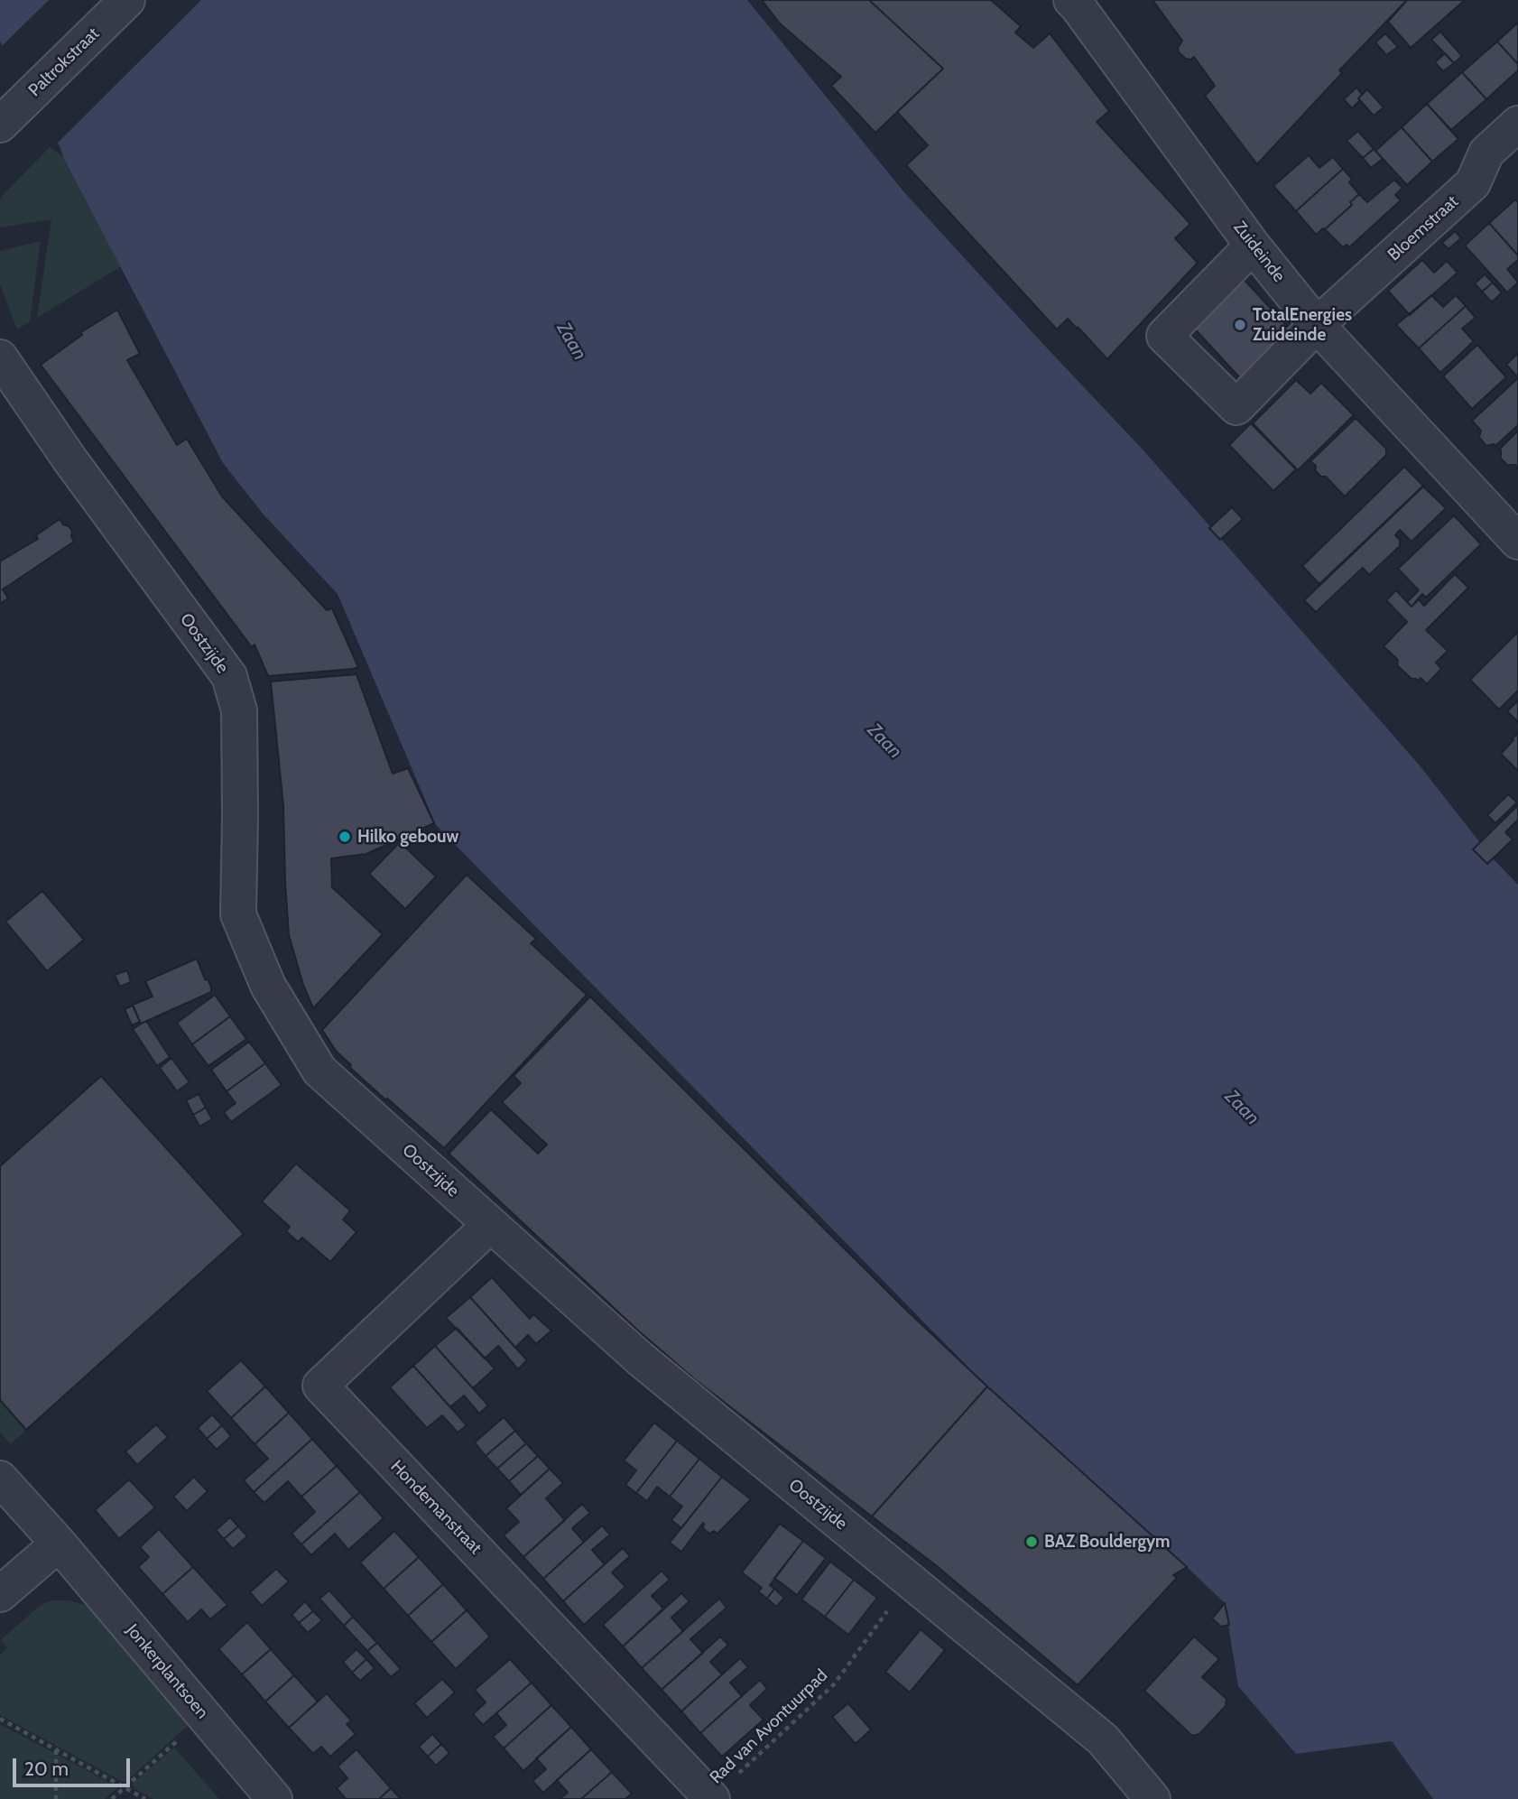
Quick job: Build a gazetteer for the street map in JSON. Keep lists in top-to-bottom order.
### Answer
{
  "streets": {
    "street": [
      "Paltrokstraat",
      "Bloemstraat",
      "Zuideinde",
      "Oostzijde",
      "Hondemanstraat",
      "Jonkerplantsoen"
    ],
    "path": ["Rad van Avontuurpad"]
  },
  "crossings": [
    ["Bloemstraat", "Zuideinde"],
    ["Oostzijde", "Hondemanstraat"],
    ["Oostzijde", "Rad van Avontuurpad"],
    ["Hondemanstraat", "Rad van Avontuurpad"]
  ],
  "water": ["Zaan"],
  "places": ["TotalEnergies Zuideinde", "Hilko gebouw", "BAZ Bouldergym"],
  "scale_bar": "20 m"
}
